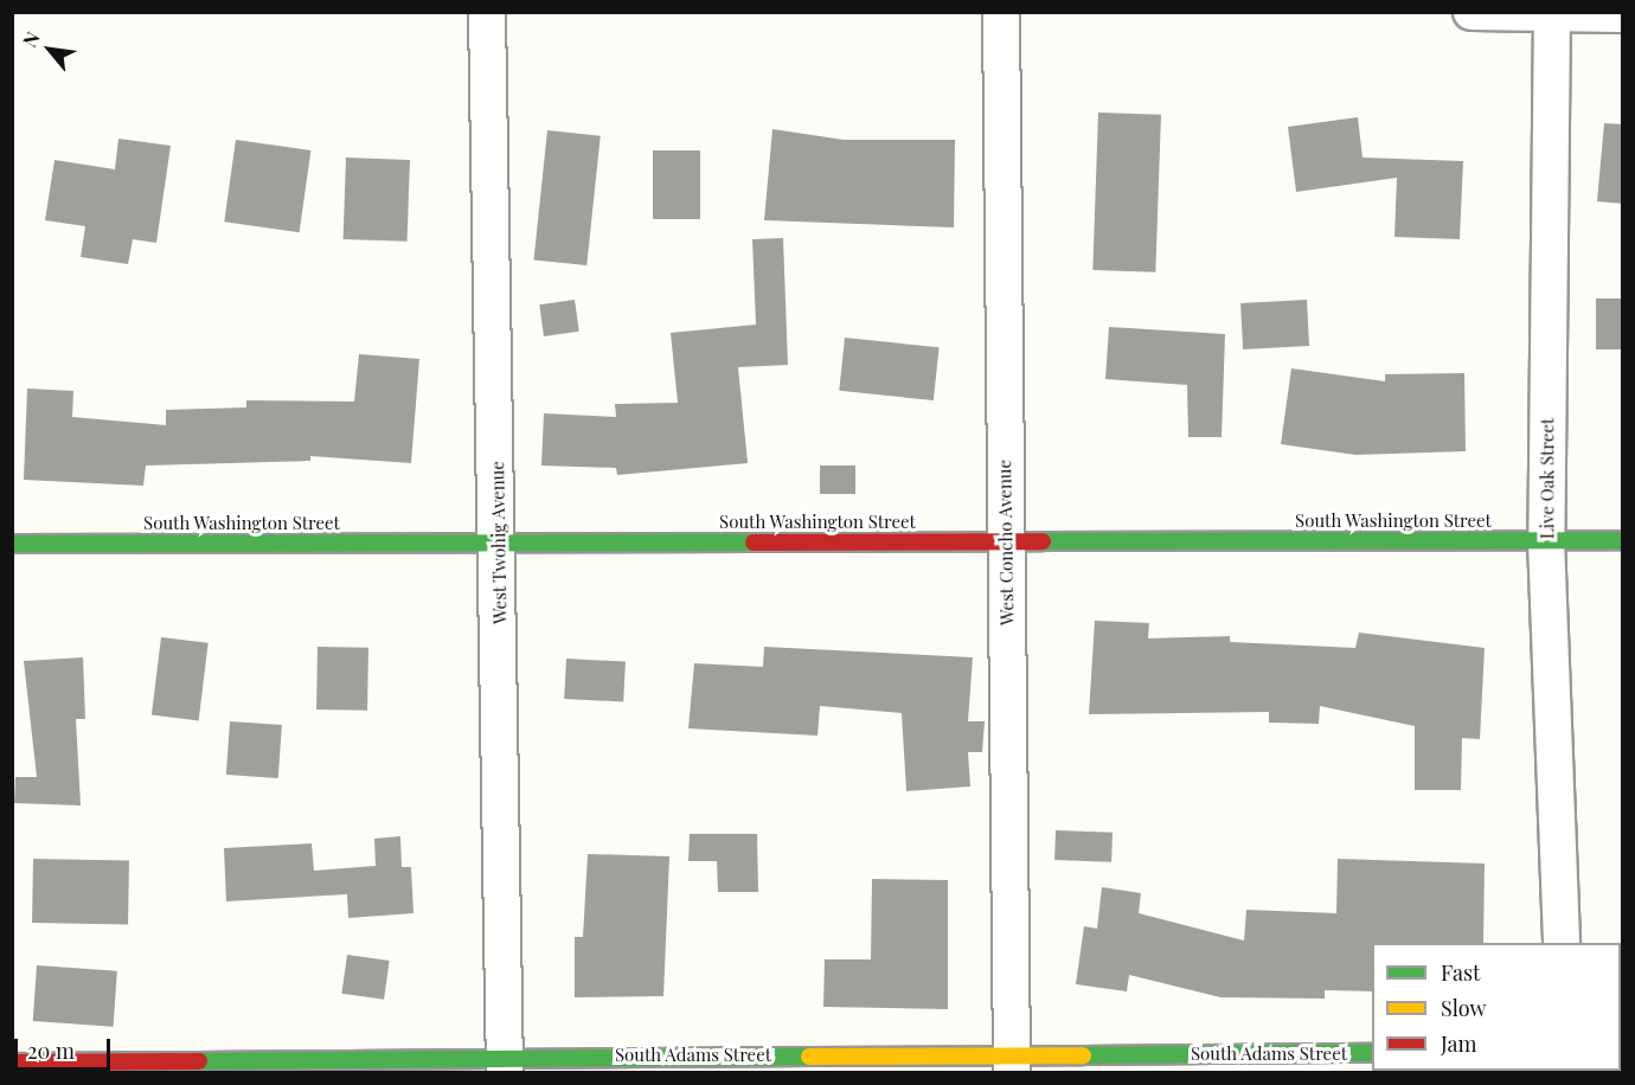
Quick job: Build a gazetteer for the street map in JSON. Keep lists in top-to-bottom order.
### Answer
{
  "streets": {
    "street": [
      "Live Oak Street",
      "South Washington Street",
      "West Twohig Avenue",
      "West Concho Avenue",
      "South Adams Street"
    ]
  },
  "crossings": [
    ["Live Oak Street", "South Washington Street"],
    ["South Washington Street", "West Twohig Avenue"],
    ["South Washington Street", "West Concho Avenue"],
    ["West Twohig Avenue", "South Adams Street"],
    ["West Concho Avenue", "South Adams Street"]
  ],
  "legend": ["Fast", "Slow", "Jam"],
  "scale_bar": "20 m",
  "north": "top left"
}
